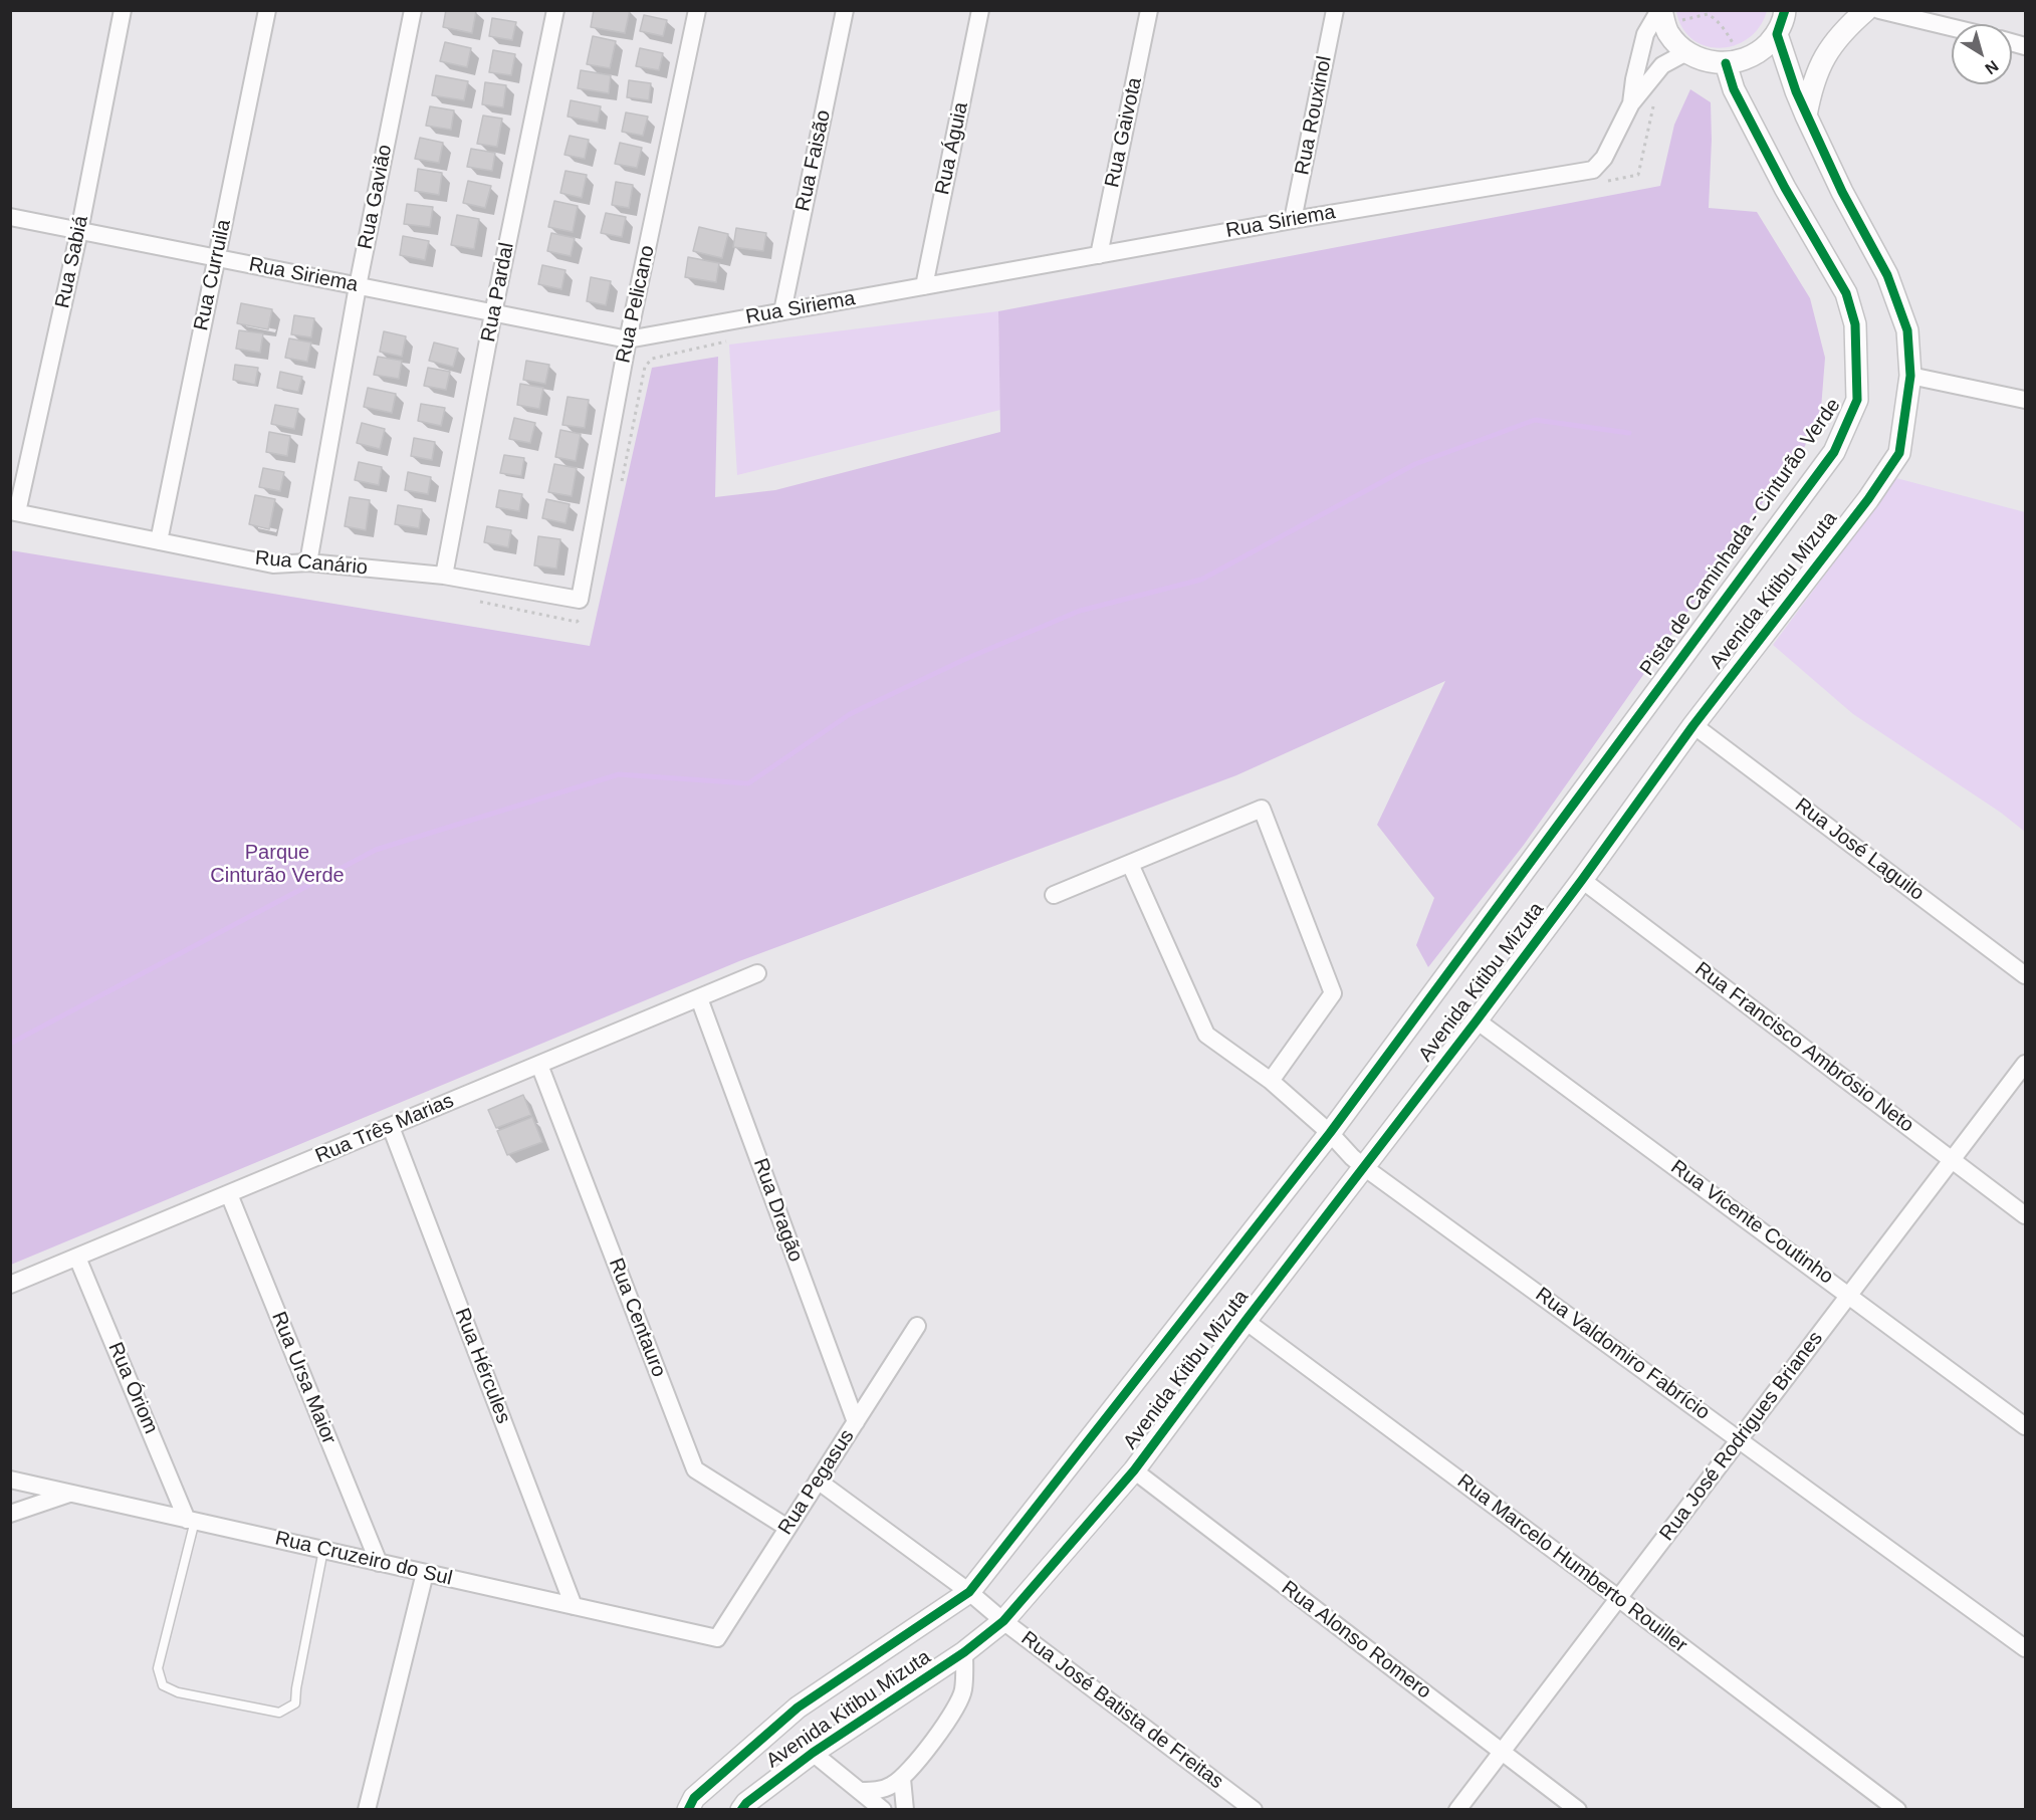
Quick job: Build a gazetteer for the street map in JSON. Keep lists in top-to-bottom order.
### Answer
{
  "streets": {
    "street": [
      "Rua Rouxinol",
      "Rua Gaivota",
      "Rua Águia",
      "Rua Faisão",
      "Rua Gavião",
      "Rua Siriema",
      "Rua Sabiá",
      "Rua Curruila",
      "Rua Pardal",
      "Rua Pelicano",
      "Rua Canário",
      "Avenida Kitibu Mizuta",
      "Rua José Laguilo",
      "Rua Francisco Ambrósio Neto",
      "Rua Três Marias",
      "Rua Dragão",
      "Rua Vicente Coutinho",
      "Rua Centauro",
      "Rua Valdomiro Fabrício",
      "Rua Hércules",
      "Rua Ursa Maior",
      "Rua Óriom",
      "Rua José Rodrigues Brianes",
      "Rua Pegasus",
      "Rua Cruzeiro do Sul",
      "Rua Marcelo Humberto Rouiller",
      "Rua Alonso Romero",
      "Rua José Batista de Freitas"
    ],
    "cycle path": ["Pista de Caminhada - Cinturão Verde"]
  },
  "crossings": [
    ["Rua Rouxinol", "Rua Siriema"],
    ["Rua Gaivota", "Rua Siriema"],
    ["Rua Águia", "Rua Siriema"],
    ["Rua Faisão", "Rua Siriema"],
    ["Rua Gavião", "Rua Siriema"],
    ["Rua Gavião", "Rua Canário"],
    ["Rua Siriema", "Rua Sabiá"],
    ["Rua Siriema", "Rua Curruila"],
    ["Rua Siriema", "Rua Pardal"],
    ["Rua Siriema", "Rua Pelicano"],
    ["Rua Sabiá", "Rua Canário"],
    ["Rua Curruila", "Rua Canário"],
    ["Rua Pardal", "Rua Canário"],
    ["Rua Pelicano", "Rua Canário"],
    ["Avenida Kitibu Mizuta", "Rua José Laguilo"],
    ["Avenida Kitibu Mizuta", "Rua Francisco Ambrósio Neto"],
    ["Avenida Kitibu Mizuta", "Rua Vicente Coutinho"],
    ["Avenida Kitibu Mizuta", "Rua Valdomiro Fabrício"],
    ["Avenida Kitibu Mizuta", "Rua Marcelo Humberto Rouiller"],
    ["Avenida Kitibu Mizuta", "Rua Alonso Romero"],
    ["Avenida Kitibu Mizuta", "Rua José Batista de Freitas"],
    ["Rua Francisco Ambrósio Neto", "Rua José Rodrigues Brianes"],
    ["Rua Três Marias", "Rua Dragão"],
    ["Rua Três Marias", "Rua Centauro"],
    ["Rua Três Marias", "Rua Hércules"],
    ["Rua Três Marias", "Rua Ursa Maior"],
    ["Rua Três Marias", "Rua Óriom"],
    ["Rua Dragão", "Rua Pegasus"],
    ["Rua Vicente Coutinho", "Rua José Rodrigues Brianes"],
    ["Rua Centauro", "Rua Pegasus"],
    ["Rua Valdomiro Fabrício", "Rua José Rodrigues Brianes"],
    ["Rua Hércules", "Rua Cruzeiro do Sul"],
    ["Rua Ursa Maior", "Rua Cruzeiro do Sul"],
    ["Rua Óriom", "Rua Cruzeiro do Sul"],
    ["Rua José Rodrigues Brianes", "Rua Marcelo Humberto Rouiller"],
    ["Rua José Rodrigues Brianes", "Rua Alonso Romero"],
    ["Rua Pegasus", "Rua Cruzeiro do Sul"],
    ["Rua Pegasus", "Rua José Batista de Freitas"]
  ],
  "parks": ["Parque Cinturão Verde"],
  "north": "bottom right"
}
